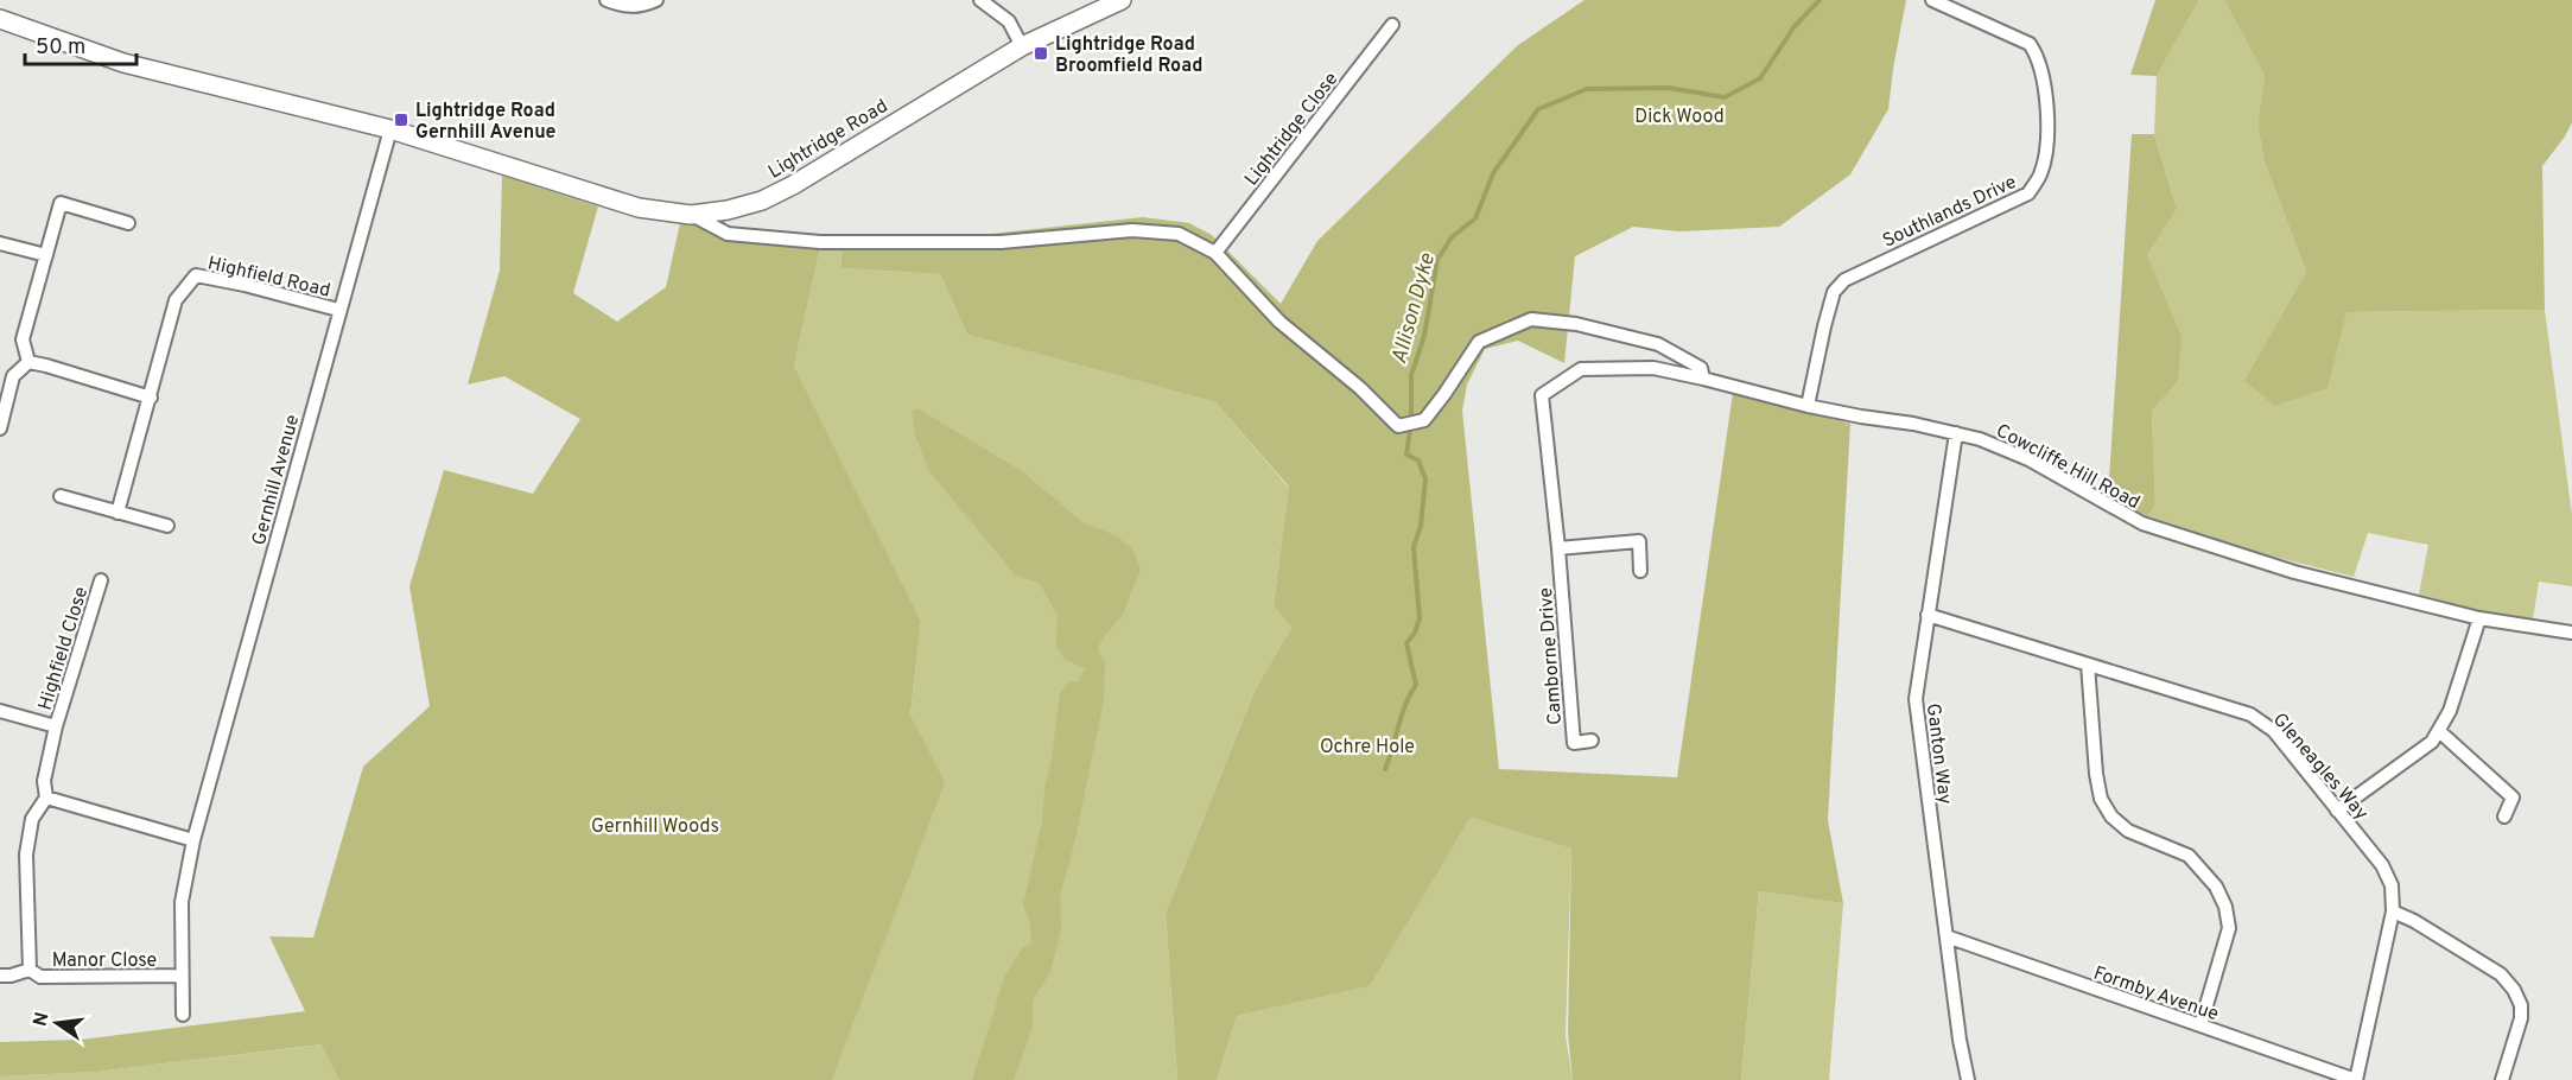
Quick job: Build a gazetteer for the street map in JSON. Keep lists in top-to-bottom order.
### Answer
{
  "streets": {
    "street": [
      "Lightridge Close",
      "Lightridge Road",
      "Southlands Drive",
      "Highfield Road",
      "Cowcliffe Hill Road",
      "Gernhill Avenue",
      "Highfield Close",
      "Camborne Drive",
      "Ganton Way",
      "Gleneagles Way",
      "Manor Close",
      "Formby Avenue"
    ]
  },
  "crossings": [
    ["Lightridge Close", "Cowcliffe Hill Road"],
    ["Lightridge Road", "Gernhill Avenue"],
    ["Southlands Drive", "Cowcliffe Hill Road"],
    ["Highfield Road", "Gernhill Avenue"],
    ["Cowcliffe Hill Road", "Camborne Drive"],
    ["Cowcliffe Hill Road", "Ganton Way"],
    ["Gernhill Avenue", "Manor Close"],
    ["Highfield Close", "Manor Close"],
    ["Ganton Way", "Gleneagles Way"],
    ["Ganton Way", "Formby Avenue"],
    ["Gleneagles Way", "Formby Avenue"]
  ],
  "water": ["Allison Dyke"],
  "parks": ["Dick Wood", "Ochre Hole", "Gernhill Woods"],
  "places": {
    "transit": ["Lightridge Road Broomfield Road", "Lightridge Road Gernhill Avenue"]
  },
  "scale_bar": "50 m",
  "north": "left"
}
